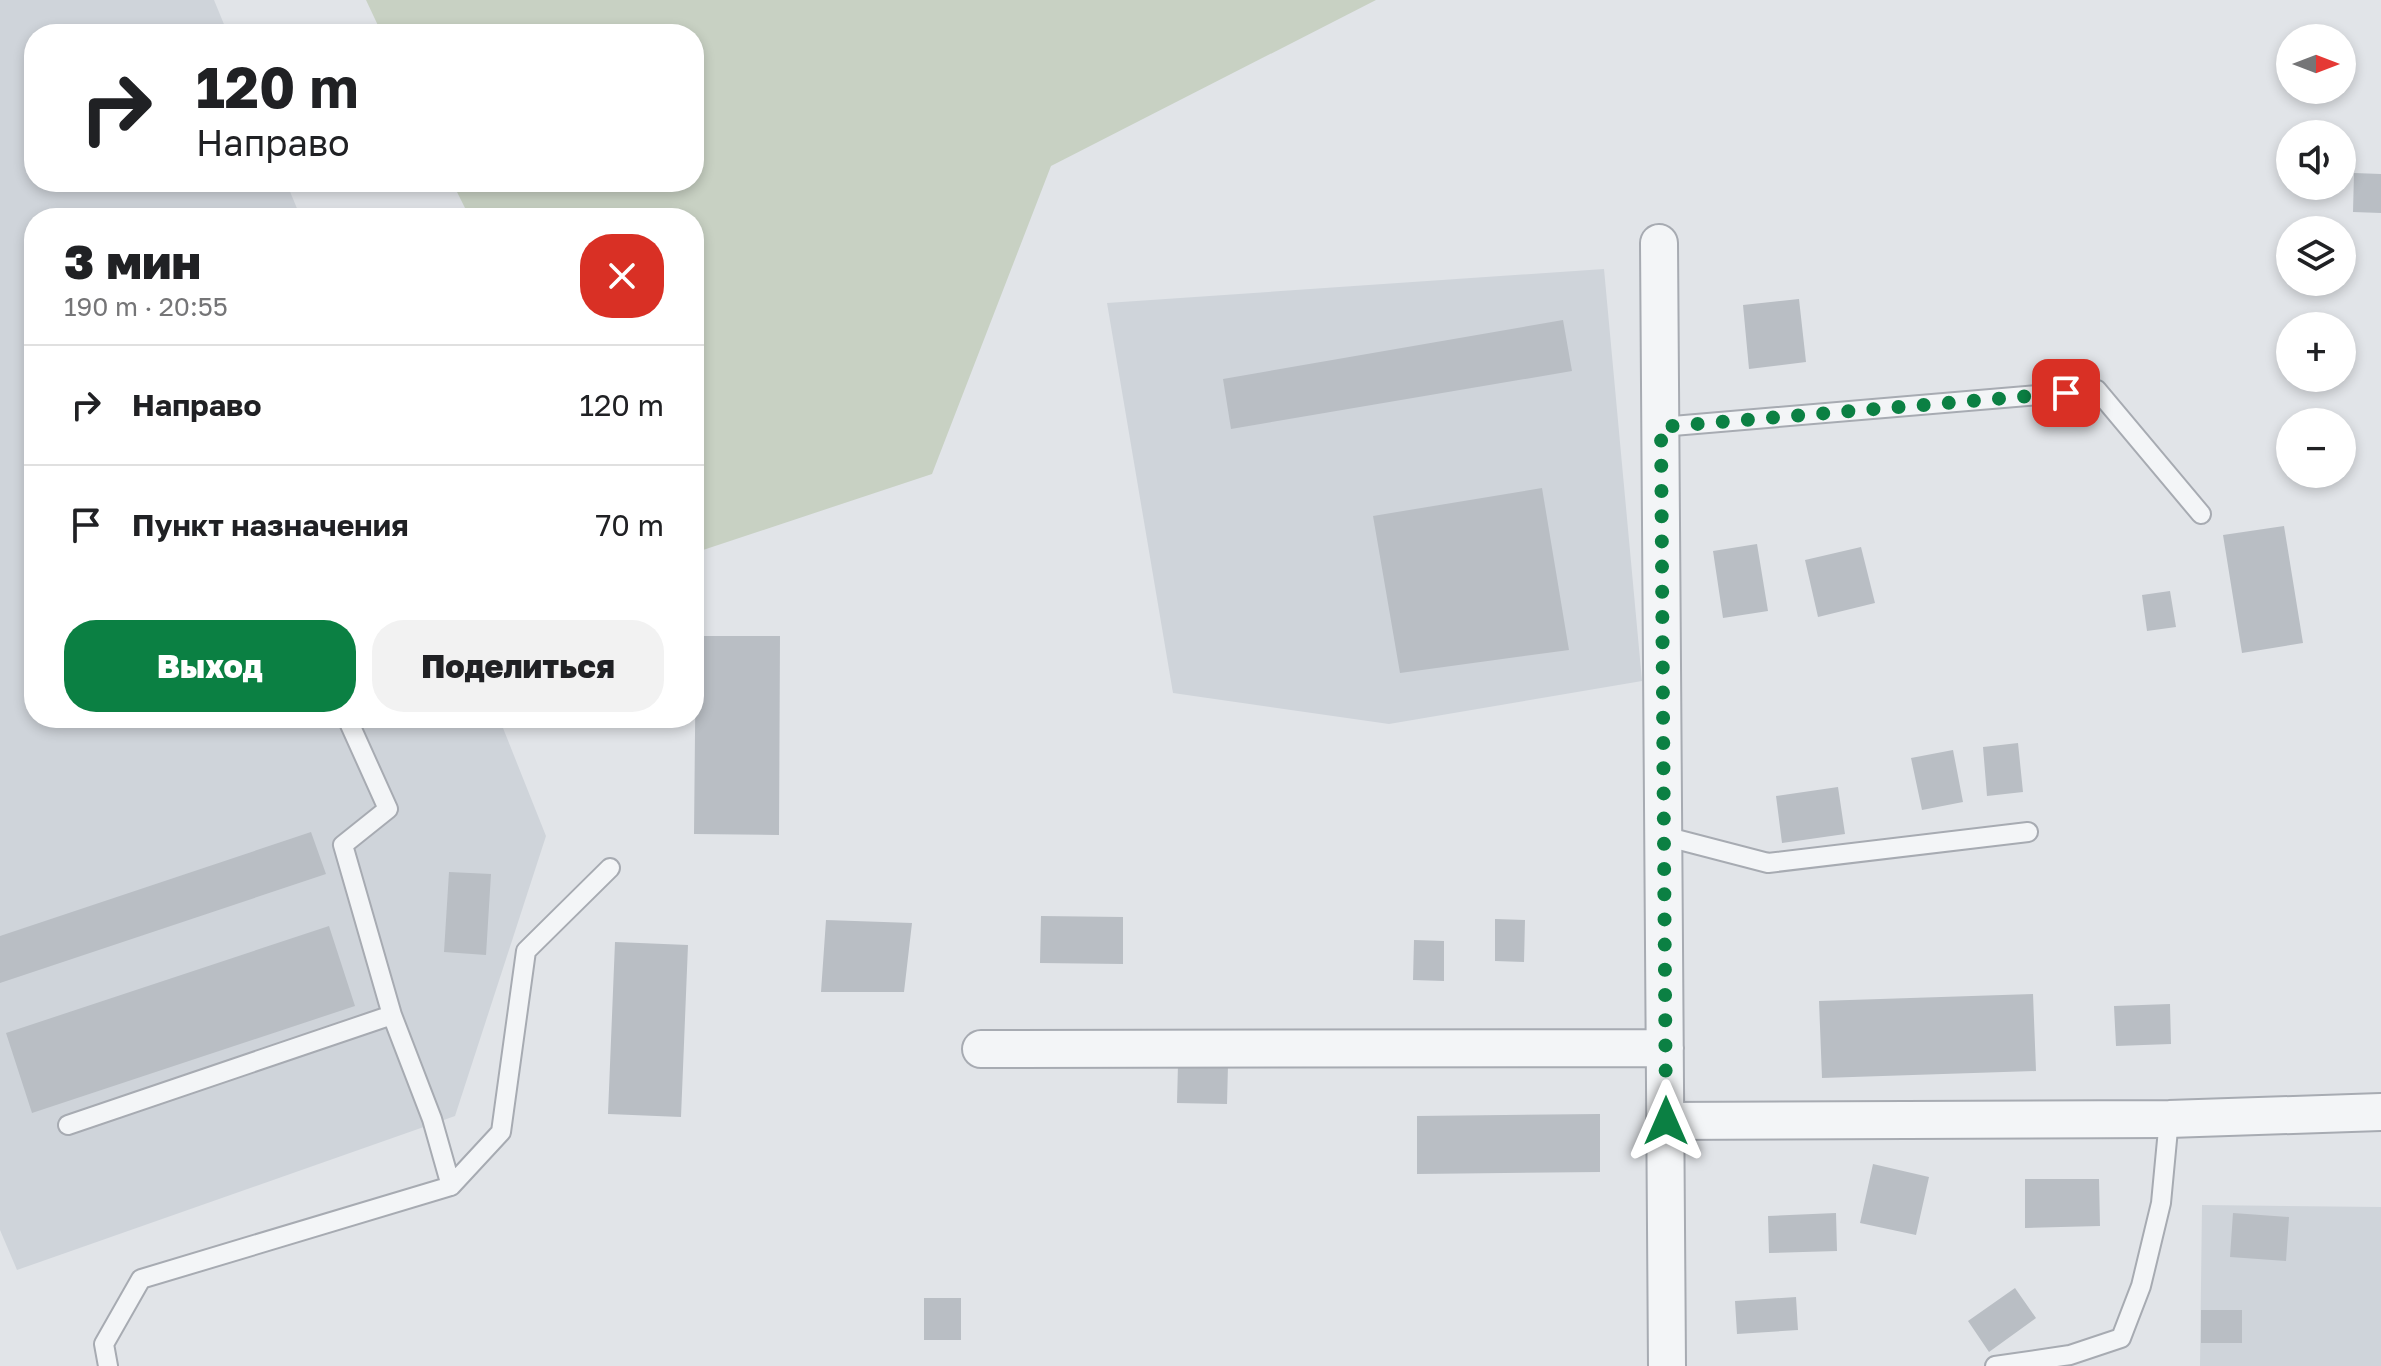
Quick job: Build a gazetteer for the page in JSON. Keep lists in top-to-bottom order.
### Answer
{
  "north": "right",
  "page": {
    "map_buttons": ["+", "−"],
    "turn": ["120 m", "Направо"],
    "heading": ["3 мин", "190 m · 20:55"],
    "list": [
      {
        "name": "Направо",
        "value": "120 m"
      },
      {
        "name": "Пункт назначения",
        "value": "70 m"
      }
    ],
    "buttons": ["Выход", "Поделиться"]
  }
}
